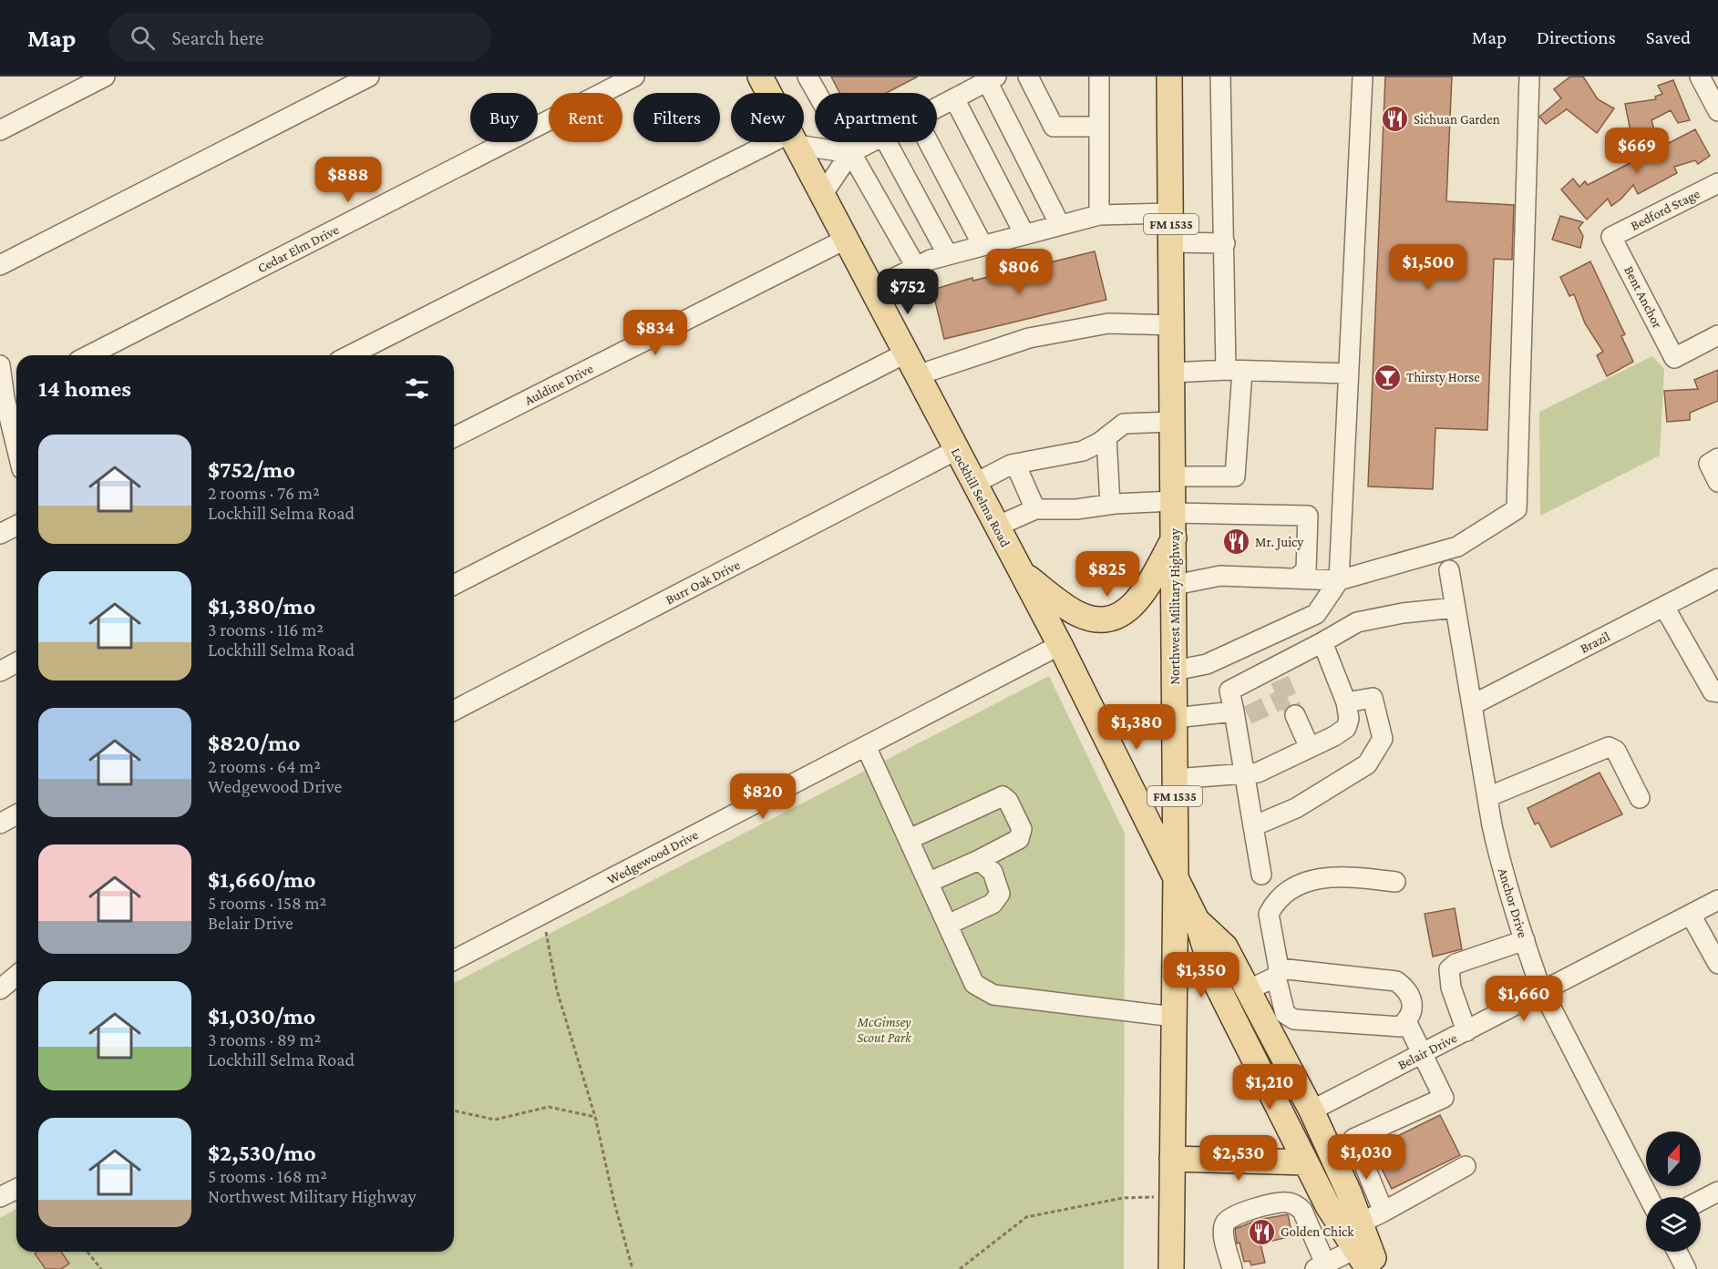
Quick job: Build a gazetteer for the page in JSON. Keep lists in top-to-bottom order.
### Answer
{
  "streets": {
    "main road": ["FM 1535", "Lockhill Selma Road", "Northwest Military Highway"],
    "street": [
      "Bedford Stage",
      "Cedar Elm Drive",
      "Bent Anchor",
      "Auldine Drive",
      "Burr Oak Drive",
      "Brazil",
      "Wedgewood Drive",
      "Anchor Drive",
      "Belair Drive"
    ]
  },
  "crossings": [
    ["Bedford Stage", "Bent Anchor"],
    ["Auldine Drive", "Lockhill Selma Road"],
    ["Lockhill Selma Road", "Burr Oak Drive"],
    ["Lockhill Selma Road", "Northwest Military Highway"],
    ["Lockhill Selma Road", "Wedgewood Drive"],
    ["Lockhill Selma Road", "Belair Drive"],
    ["Brazil", "Anchor Drive"],
    ["Anchor Drive", "Belair Drive"]
  ],
  "parks": ["McGimsey Scout Park"],
  "places": {
    "restaurant": ["Sichuan Garden", "Mr. Juicy", "Golden Chick"],
    "bar": ["Thirsty Horse"]
  },
  "north": "top",
  "page": {
    "header": "Map",
    "search": "Search here",
    "nav": ["Map", "Directions", "Saved"],
    "chip": [
      "Buy",
      "Rent",
      "Filters",
      "New",
      "Apartment"
    ],
    "price": [
      "$669",
      "$888",
      "$1,500",
      "$806",
      "$752",
      "$834",
      "$825",
      "$1,380",
      "$820",
      "$1,350",
      "$1,660",
      "$1,210",
      "$1,030",
      "$2,530"
    ],
    "heading": "14 homes",
    "list": [
      {
        "name": "$752/mo",
        "note": "2 rooms · 76 m² · Lockhill Selma Road"
      },
      {
        "name": "$1,380/mo",
        "note": "3 rooms · 116 m² · Lockhill Selma Road"
      },
      {
        "name": "$820/mo",
        "note": "2 rooms · 64 m² · Wedgewood Drive"
      },
      {
        "name": "$1,660/mo",
        "note": "5 rooms · 158 m² · Belair Drive"
      },
      {
        "name": "$1,030/mo",
        "note": "3 rooms · 89 m² · Lockhill Selma Road"
      },
      {
        "name": "$2,530/mo",
        "note": "5 rooms · 168 m² · Northwest Military Highway"
      }
    ]
  }
}
